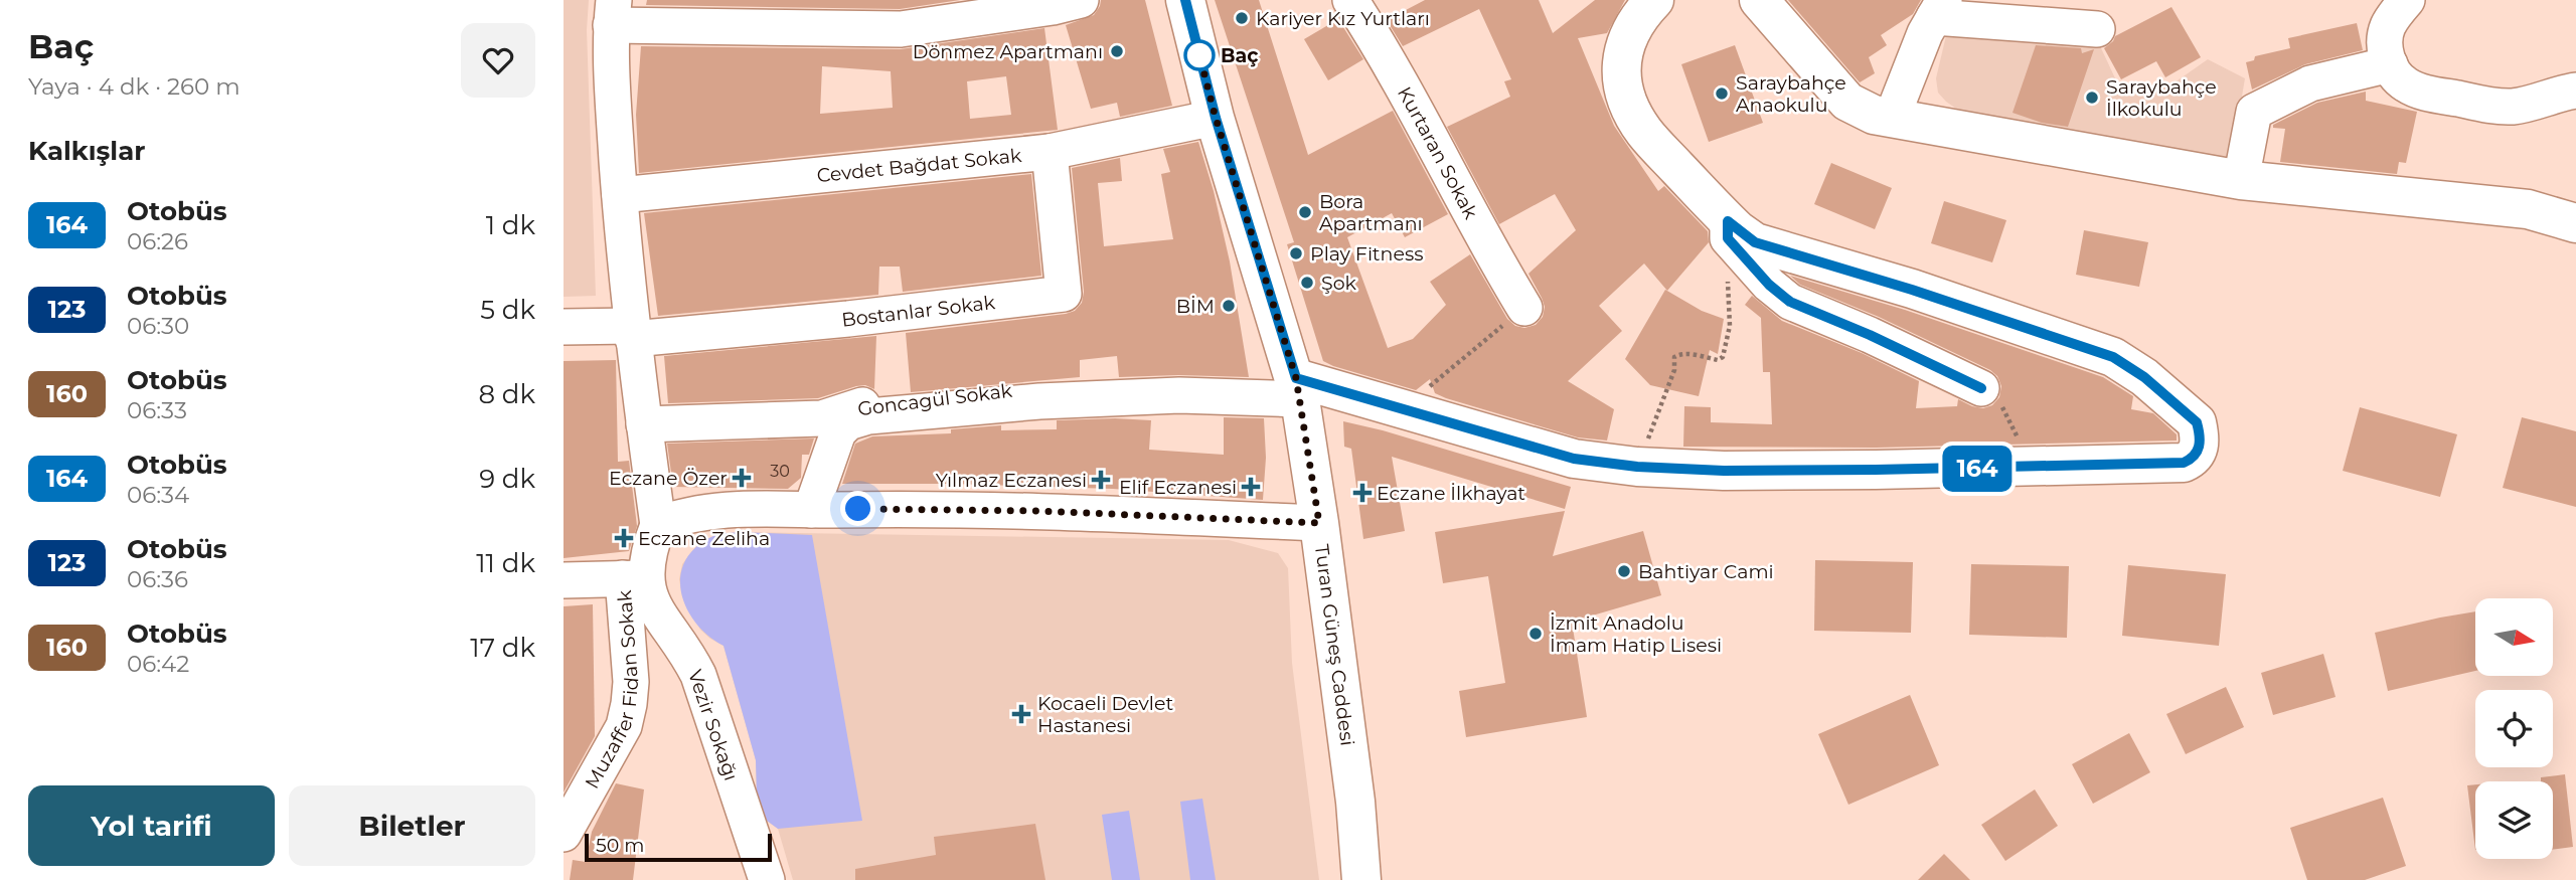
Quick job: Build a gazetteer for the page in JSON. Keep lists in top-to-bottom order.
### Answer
{
  "streets": {
    "main road": ["Turan Güneş Caddesi"],
    "street": [
      "Kurtaran Sokak",
      "Cevdet Bağdat Sokak",
      "Bostanlar Sokak",
      "Goncagül Sokak",
      "Muzaffer Fidan Sokak",
      "Vezir Sokağı"
    ]
  },
  "crossings": [
    ["Cevdet Bağdat Sokak", "Bostanlar Sokak"],
    ["Cevdet Bağdat Sokak", "Turan Güneş Caddesi"],
    ["Goncagül Sokak", "Turan Güneş Caddesi"],
    ["Muzaffer Fidan Sokak", "Vezir Sokağı"]
  ],
  "places": {
    "other": [
      "Kariyer Kız Yurtları",
      "Dönmez Apartmanı",
      "Baç",
      "Saraybahçe Anaokulu",
      "Saraybahçe İlkokulu",
      "Bora Apartmanı",
      "Play Fitness",
      "Şok",
      "BİM",
      "Bahtiyar Cami",
      "İzmit Anadolu İmam Hatip Lisesi"
    ],
    "health": [
      "Eczane Özer",
      "Yılmaz Eczanesi",
      "Elif Eczanesi",
      "Eczane İlkhayat",
      "Eczane Zeliha",
      "Kocaeli Devlet Hastanesi"
    ]
  },
  "lines": ["bus line 164"],
  "house_numbers": ["30"],
  "scale_bar": "50 m",
  "north": "right",
  "page": {
    "heading": [
      ["Baç", "Yaya · 4 dk · 260 m"],
      "Kalkışlar"
    ],
    "on_map": "164",
    "list": [
      {
        "mark": "164",
        "name": "Otobüs",
        "note": "06:26",
        "value": "1 dk"
      },
      {
        "mark": "123",
        "name": "Otobüs",
        "note": "06:30",
        "value": "5 dk"
      },
      {
        "mark": "160",
        "name": "Otobüs",
        "note": "06:33",
        "value": "8 dk"
      },
      {
        "mark": "164",
        "name": "Otobüs",
        "note": "06:34",
        "value": "9 dk"
      },
      {
        "mark": "123",
        "name": "Otobüs",
        "note": "06:36",
        "value": "11 dk"
      },
      {
        "mark": "160",
        "name": "Otobüs",
        "note": "06:42",
        "value": "17 dk"
      }
    ],
    "buttons": ["Yol tarifi", "Biletler"],
    "scale": "50 m"
  }
}
